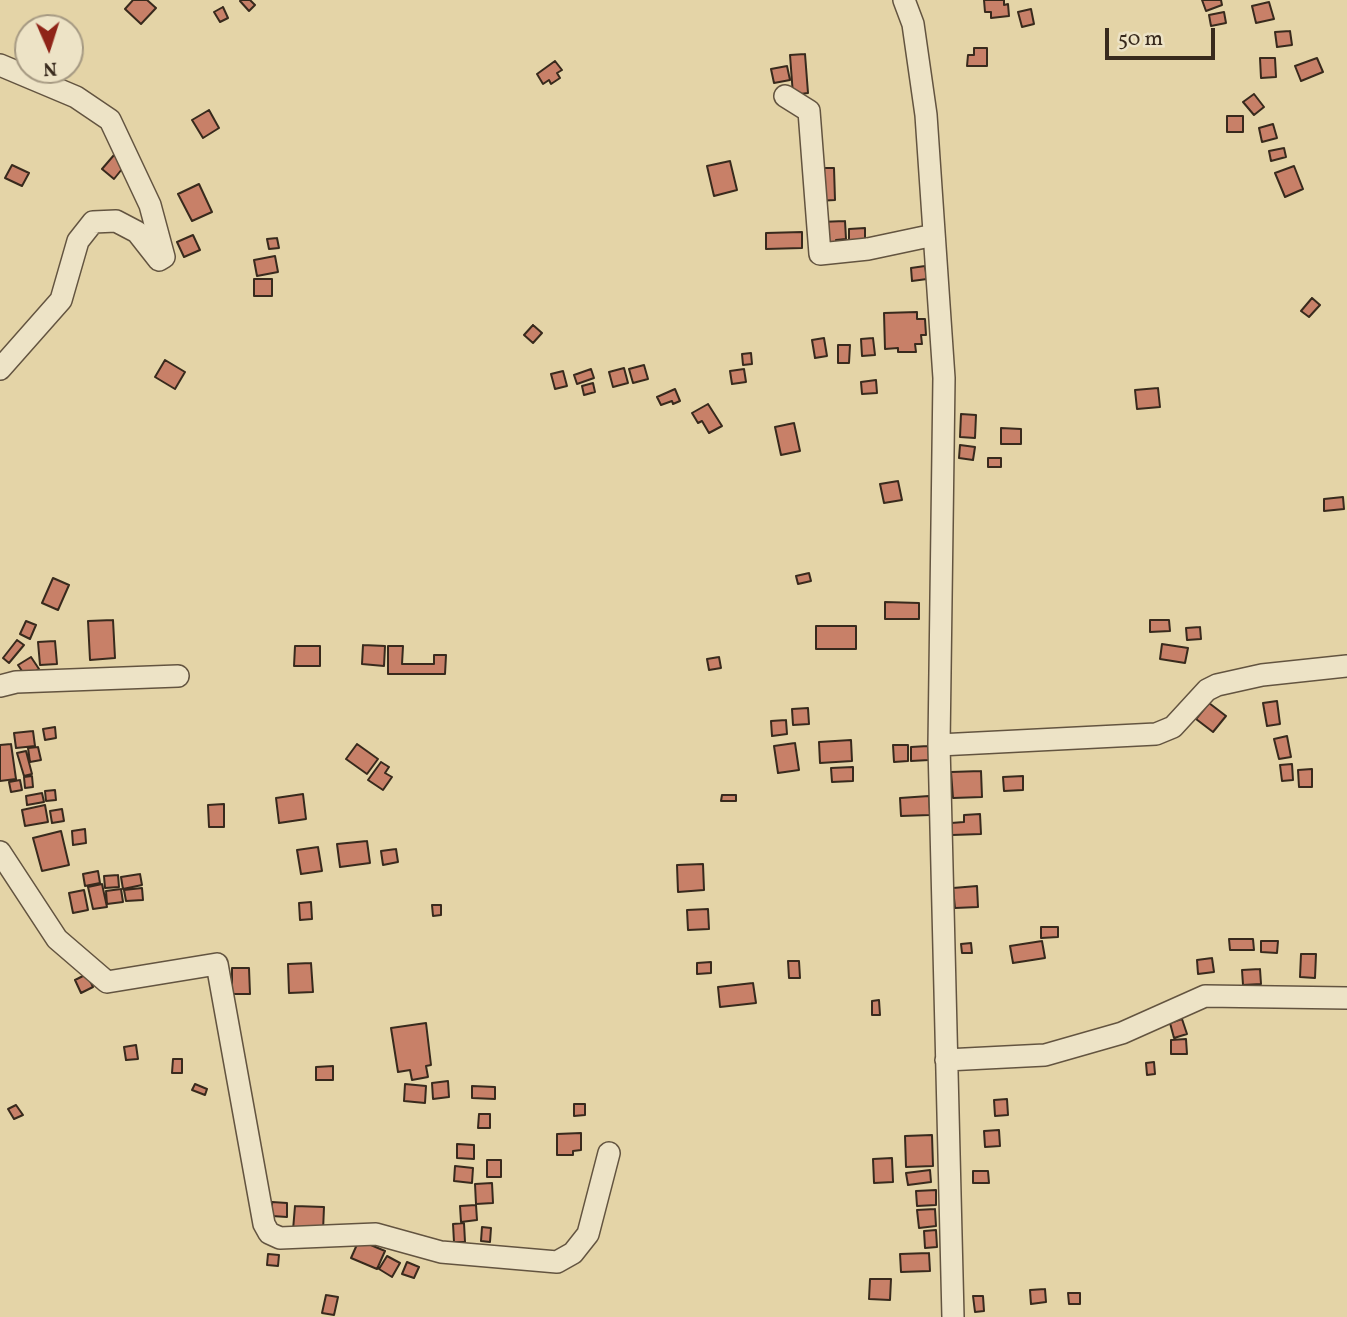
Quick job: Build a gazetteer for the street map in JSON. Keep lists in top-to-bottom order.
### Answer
{
  "scale_bar": "50 m",
  "north": "bottom"
}
